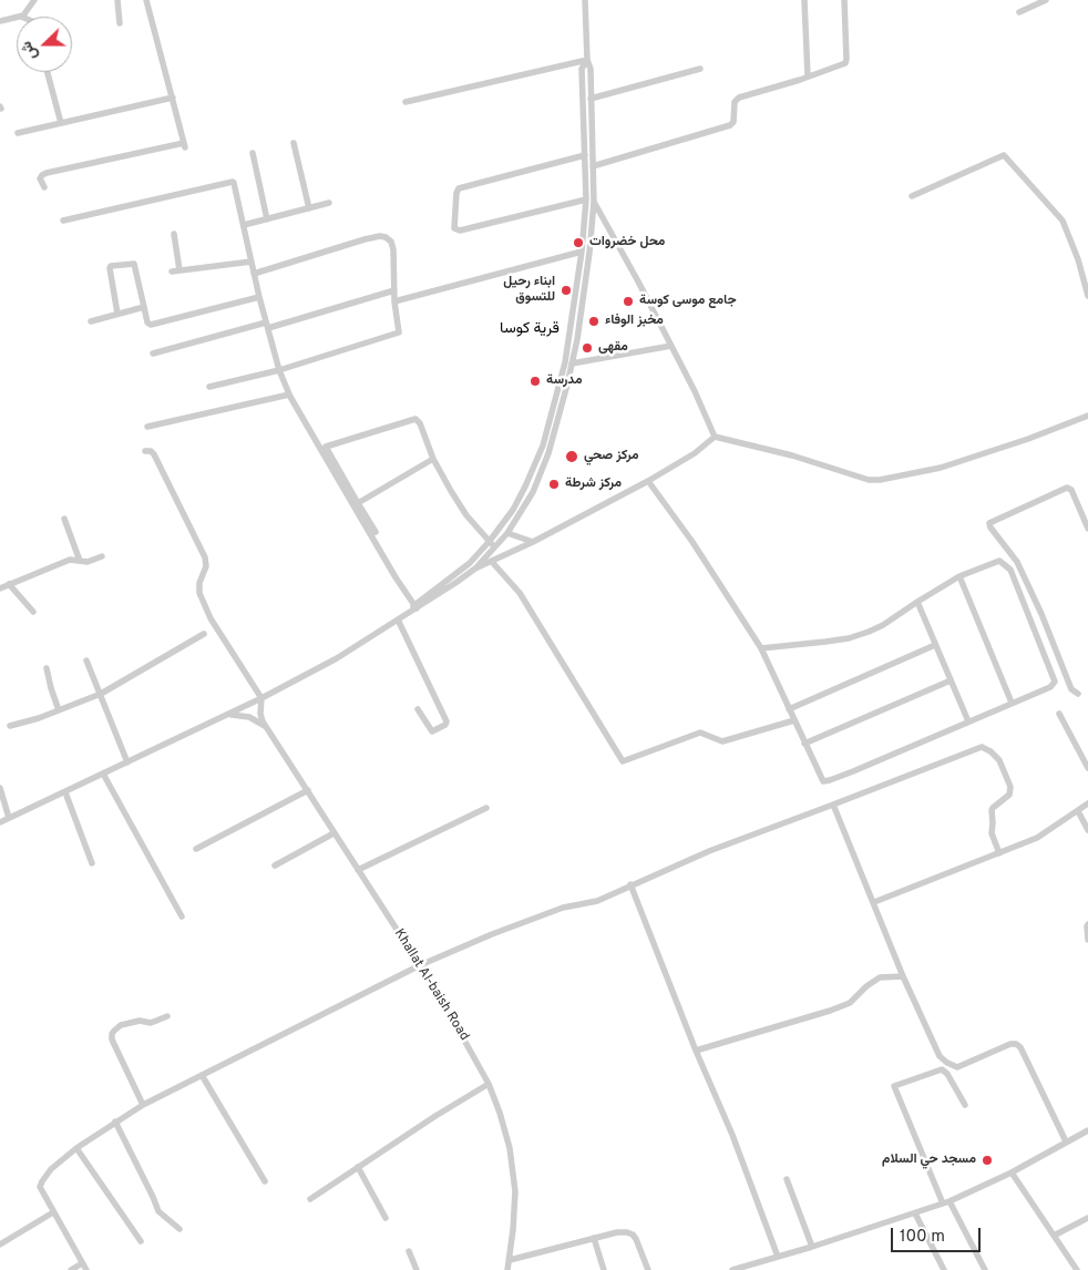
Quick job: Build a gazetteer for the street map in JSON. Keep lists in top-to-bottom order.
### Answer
{
  "streets": {
    "street": ["Khallat Al-baish Road"]
  },
  "districts": ["قرية كوسا"],
  "places": [
    "محل خضروات",
    "ابناء رحيل للتسوق",
    "جامع موسى كوسة",
    "مخبز الوفاء",
    "مقهى",
    "مدرسة",
    "مركز صحي",
    "مركز شرطة",
    "مسجد حي السلام"
  ],
  "scale_bar": "100 m",
  "north": "left"
}
